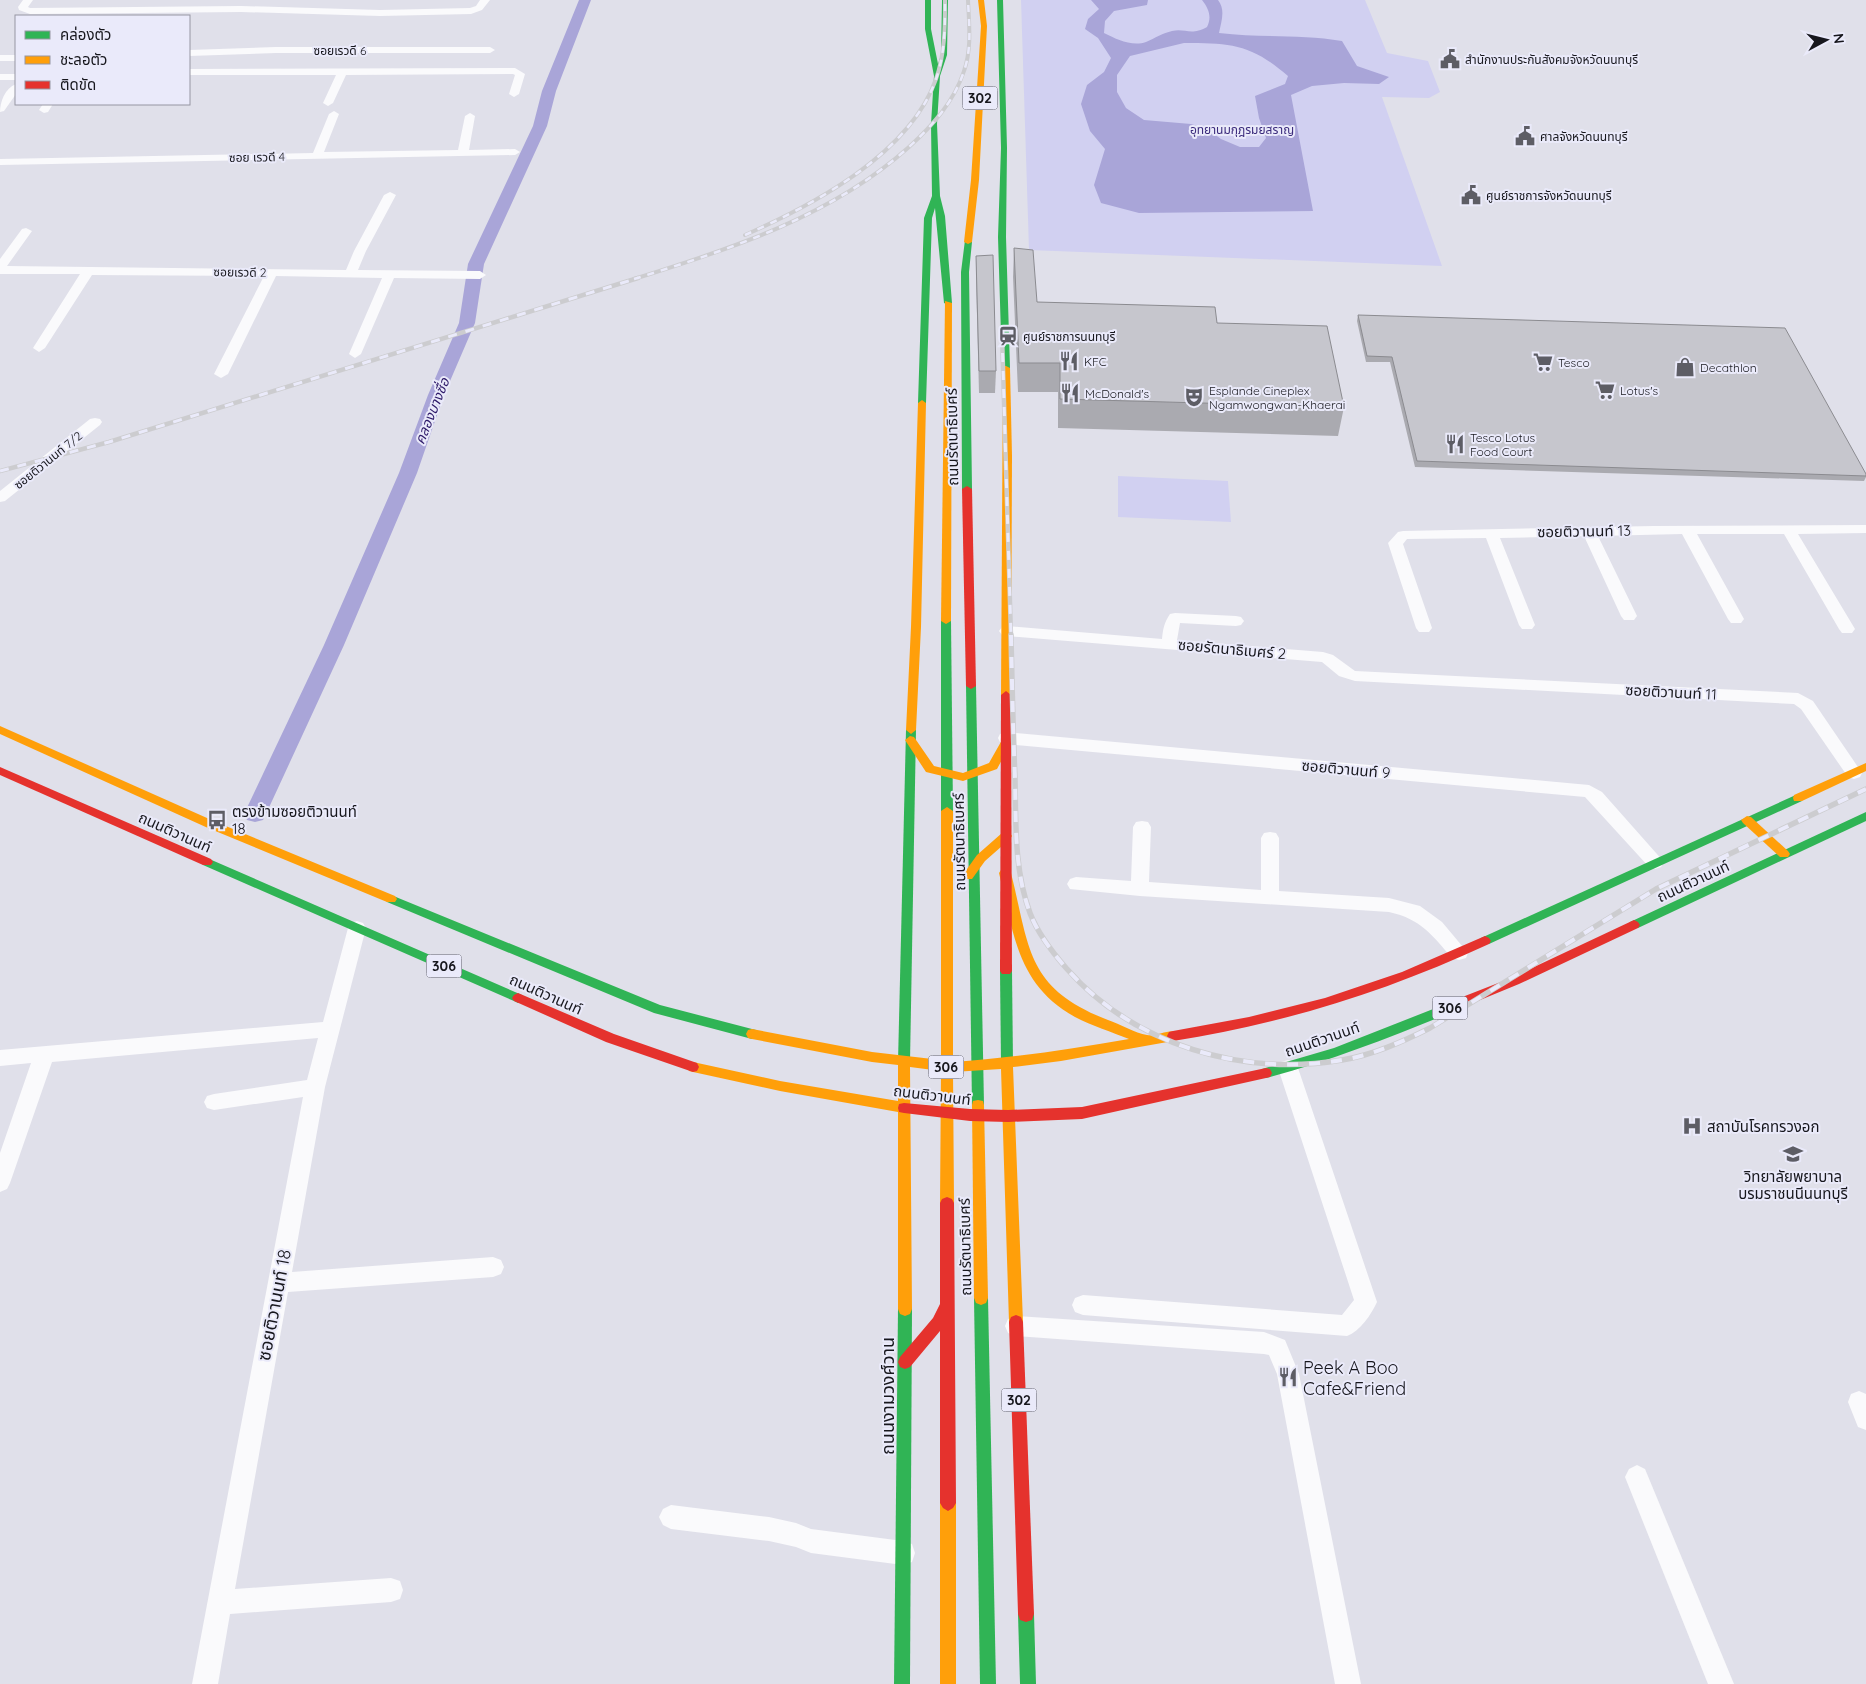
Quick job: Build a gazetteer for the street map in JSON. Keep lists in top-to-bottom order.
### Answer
{
  "streets": {
    "main road": [
      "302",
      "ถนนรัตนาธิเบศร์",
      "ถนนติวานนท์",
      "306",
      "ถนนงามวงศ์วาน"
    ],
    "street": [
      "ซอยเรวดี 6",
      "ซอย เรวดี 4",
      "ซอยเรวดี 2",
      "ซอยติวานนท์ 7/2",
      "ซอยติวานนท์ 13",
      "ซอยรัตนาธิเบศร์ 2",
      "ซอยติวานนท์ 11",
      "ซอยติวานนท์ 9",
      "ซอยติวานนท์ 18"
    ]
  },
  "crossings": [
    ["302", "ซอยรัตนาธิเบศร์ 2"],
    ["302", "ซอยติวานนท์ 9"],
    ["302", "ถนนติวานนท์"],
    ["ถนนรัตนาธิเบศร์", "ถนนติวานนท์"],
    ["ถนนรัตนาธิเบศร์", "ถนนงามวงศ์วาน"],
    ["ซอยรัตนาธิเบศร์ 2", "ซอยติวานนท์ 11"],
    ["ซอยติวานนท์ 11", "ถนนติวานนท์"],
    ["ซอยติวานนท์ 9", "ถนนติวานนท์"],
    ["ถนนติวานนท์", "ซอยติวานนท์ 18"],
    ["ถนนติวานนท์", "ถนนงามวงศ์วาน"]
  ],
  "water": ["คลองบางซื่อ"],
  "parks": ["อุทยานมกุฎรมยสราญ"],
  "places": {
    "public building": ["สำนักงานประกันสังคมจังหวัดนนทบุรี", "ศาลจังหวัดนนทบุรี", "ศูนย์ราชการจังหวัดนนทบุรี"],
    "station": ["ศูนย์ราชการนนทบุรี"],
    "restaurant": [
      "KFC",
      "McDonald's",
      "Tesco Lotus Food Court",
      "Peek A Boo Cafe&Friend"
    ],
    "supermarket": ["Tesco", "Lotus's"],
    "shop": ["Decathlon"],
    "theatre": ["Esplande Cineplex Ngamwongwan-Khaerai"],
    "bus stop": ["ตรงข้ามซอยติวานนท์ 18"],
    "hospital": ["สถาบันโรคทรวงอก"],
    "school or university": ["วิทยาลัยพยาบาล บรมราชนนีนนทบุรี"]
  },
  "legend": ["คล่องตัว", "ชะลอตัว", "ติดขัด"],
  "north": "right"
}
